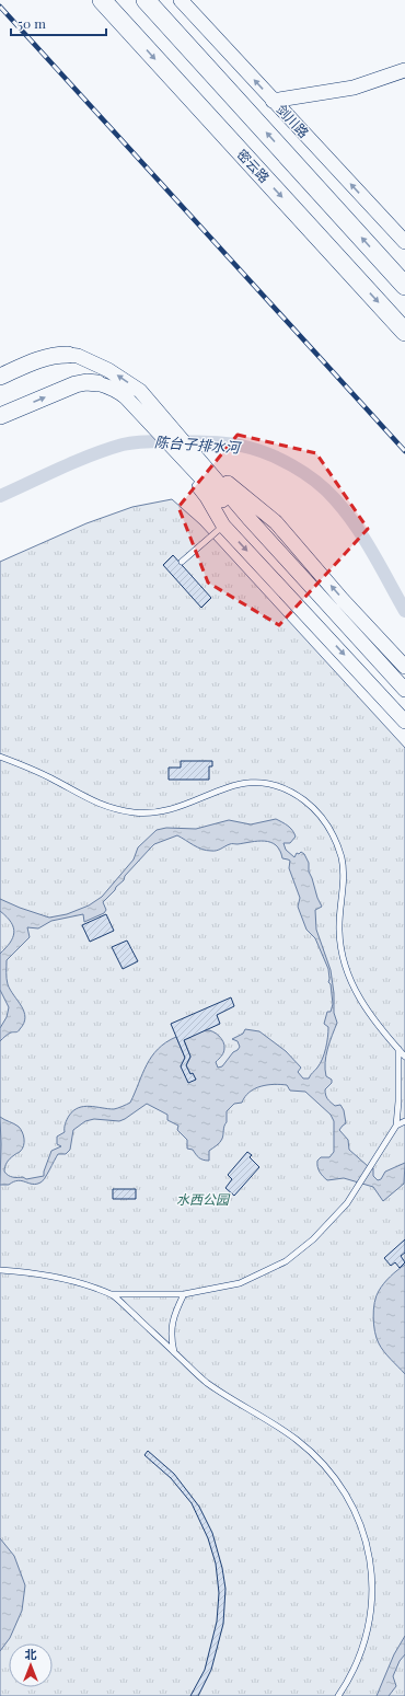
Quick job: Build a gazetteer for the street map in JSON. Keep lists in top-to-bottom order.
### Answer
{
  "streets": {
    "highway": ["密云路"],
    "street": ["剑川路"]
  },
  "one_way": ["剑川路"],
  "water": ["陈台子排水河"],
  "parks": ["水西公园"],
  "scale_bar": "50 m",
  "north": "top"
}
